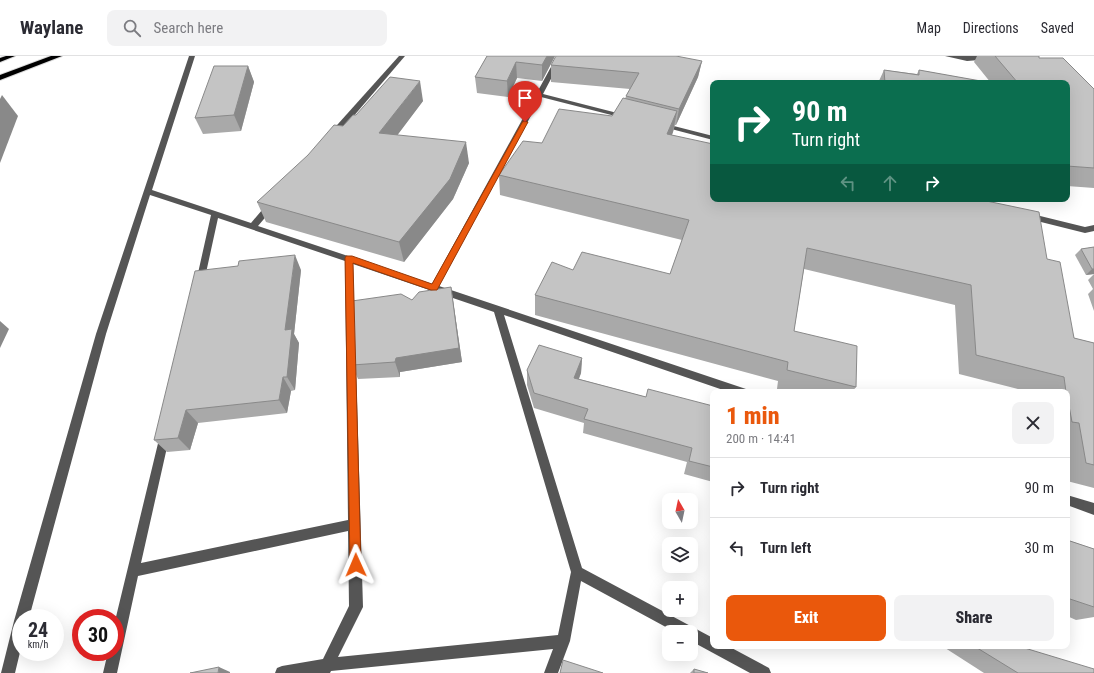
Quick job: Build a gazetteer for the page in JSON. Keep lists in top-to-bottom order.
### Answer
{
  "north": "top",
  "page": {
    "header": "Waylane",
    "search": "Search here",
    "nav": ["Map", "Directions", "Saved"],
    "turn": ["90 m", "Turn right"],
    "heading": ["1 min", "200 m · 14:41"],
    "list": [
      {
        "name": "Turn right",
        "value": "90 m"
      },
      {
        "name": "Turn left",
        "value": "30 m"
      }
    ],
    "map_buttons": ["+", "−"],
    "buttons": ["Exit", "Share"],
    "speed": "24 km/h",
    "limit": "30"
  }
}
